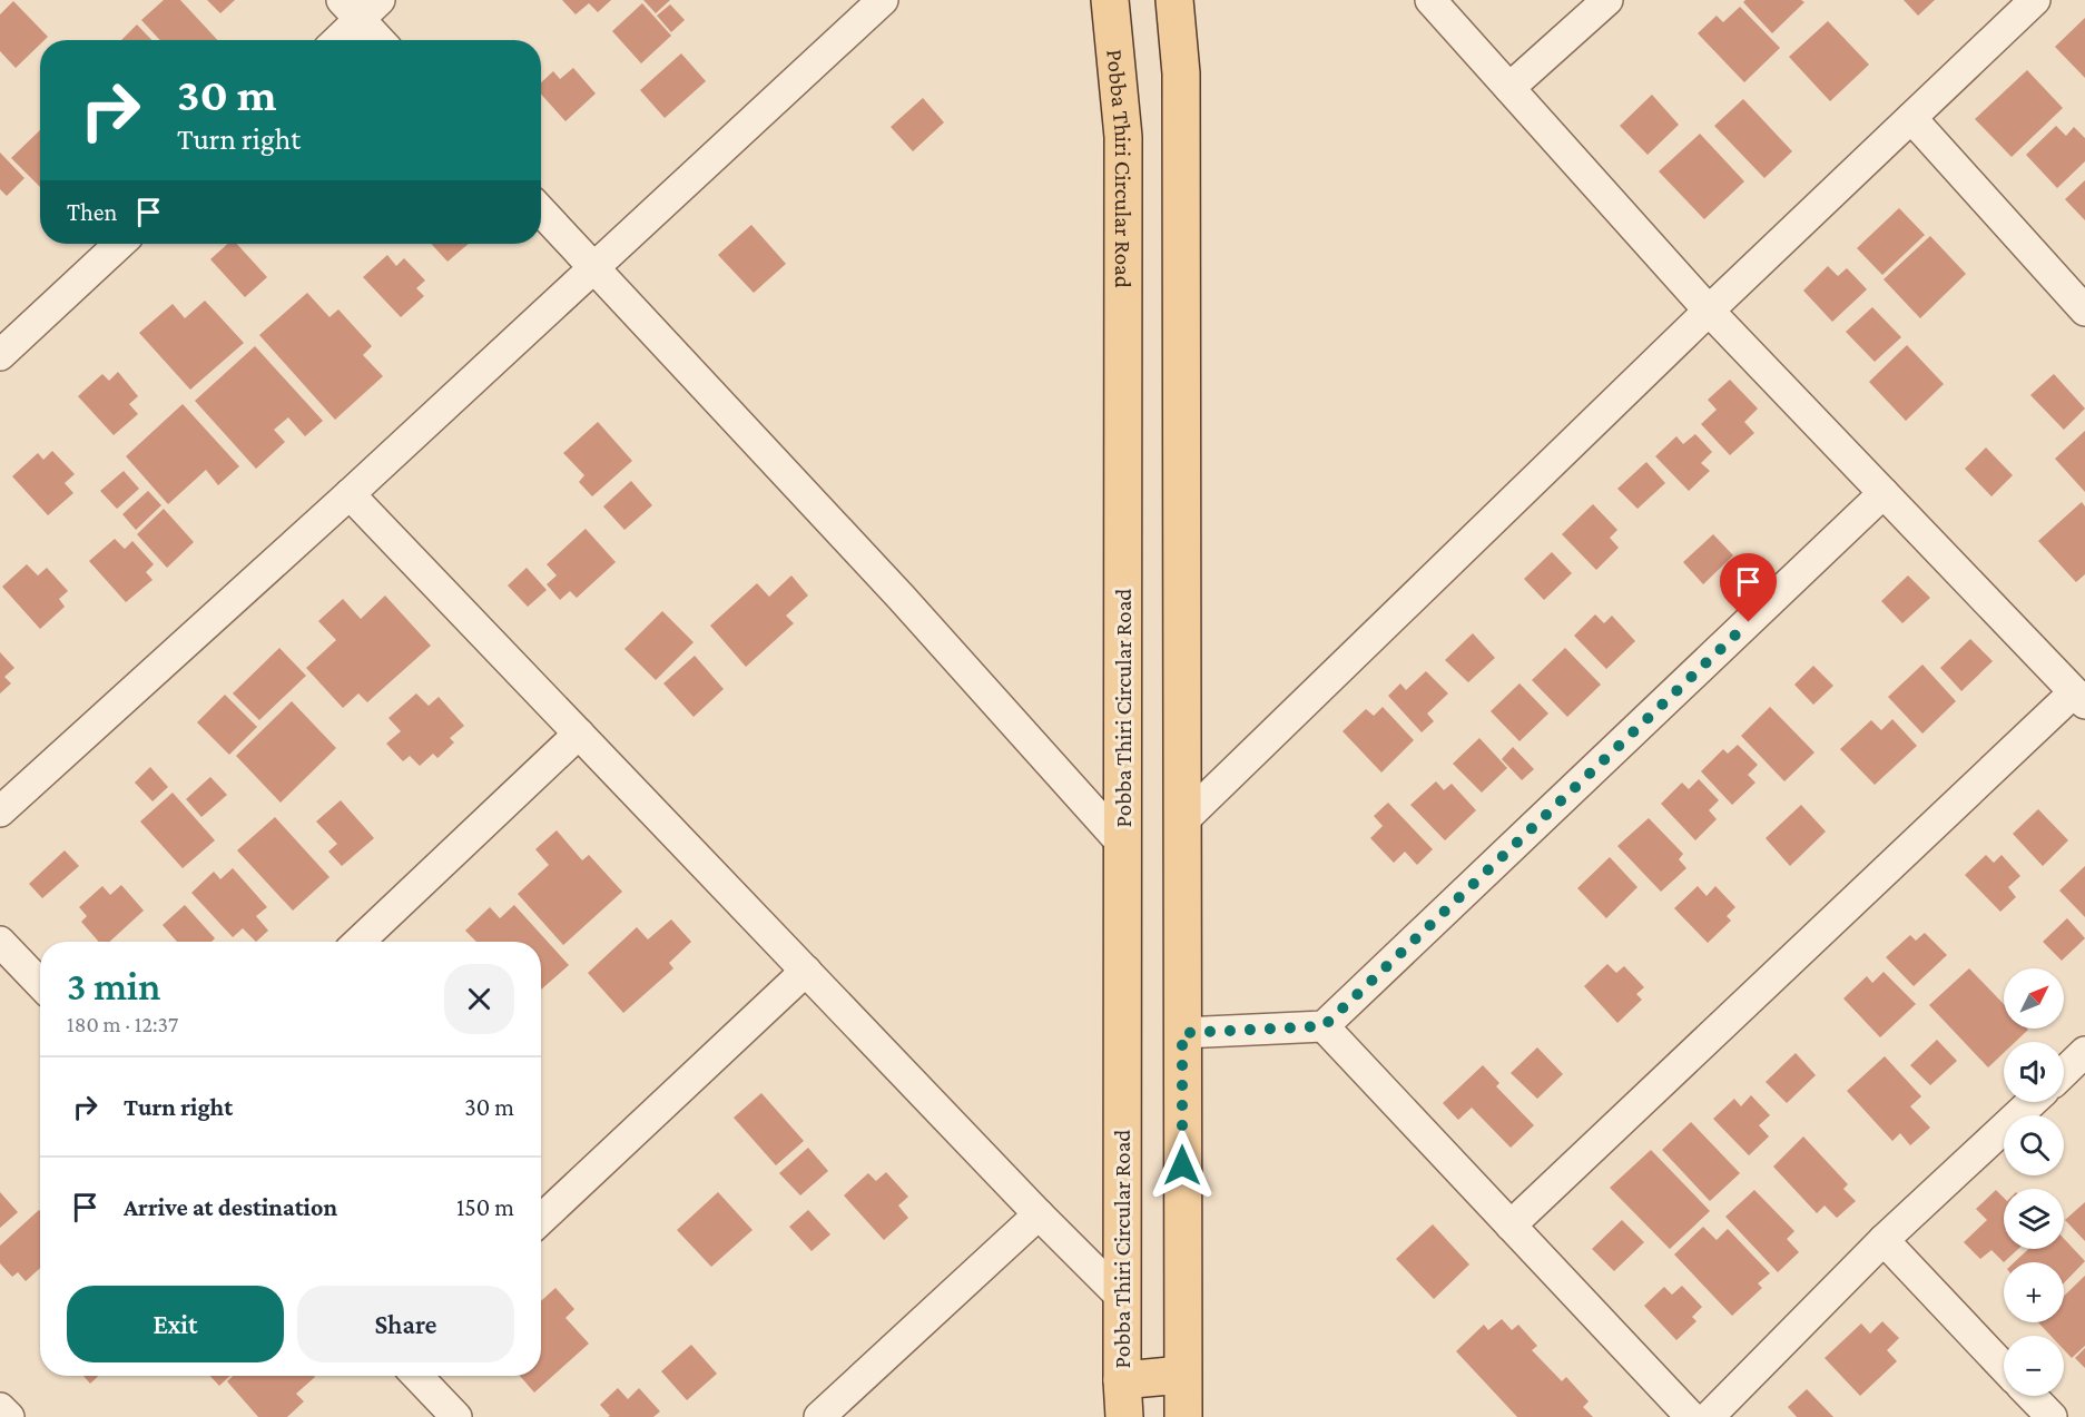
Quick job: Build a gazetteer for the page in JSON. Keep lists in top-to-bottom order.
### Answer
{
  "streets": {
    "main road": ["Pobba Thiri Circular Road"]
  },
  "north": "top right",
  "page": {
    "turn": ["30 m", "Turn right"],
    "then": "Then",
    "heading": ["3 min", "180 m · 12:37"],
    "map_buttons": ["+", "−"],
    "list": [
      {
        "name": "Turn right",
        "value": "30 m"
      },
      {
        "name": "Arrive at destination",
        "value": "150 m"
      }
    ],
    "buttons": ["Exit", "Share"]
  }
}
